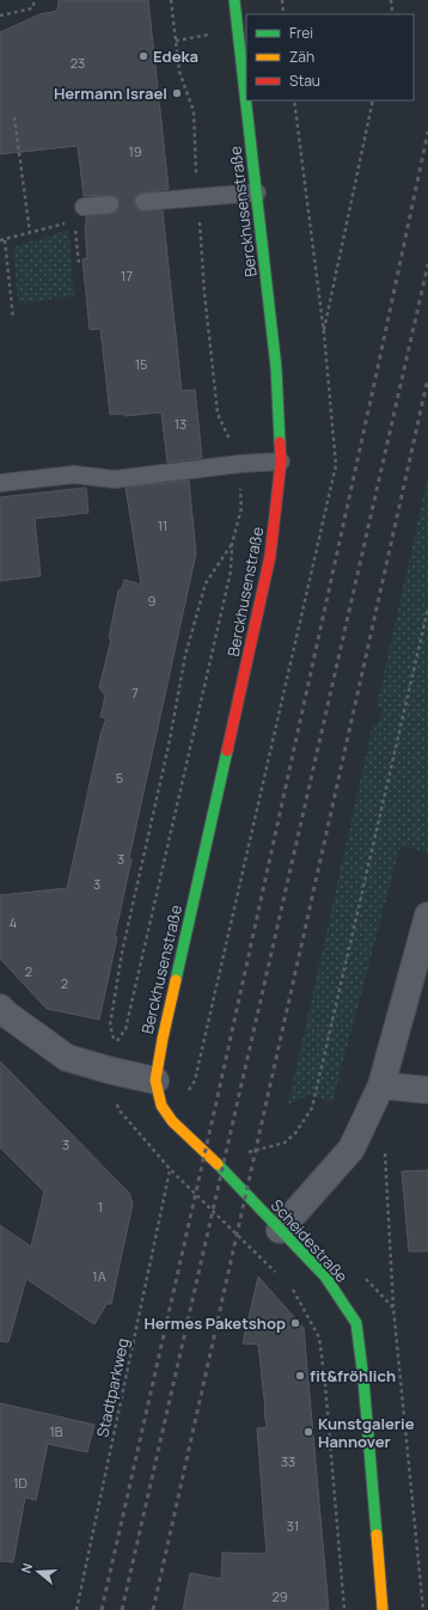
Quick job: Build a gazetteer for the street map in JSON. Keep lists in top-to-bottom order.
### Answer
{
  "streets": {
    "street": ["Berckhusenstraße", "Scheidestraße"],
    "path": ["Stadtparkweg"]
  },
  "crossings": [
    ["Berckhusenstraße", "Scheidestraße"]
  ],
  "places": [
    "Edeka",
    "Hermann Israel",
    "Hermes Paketshop",
    "fit&fröhlich",
    "Kunstgalerie Hannover"
  ],
  "house_numbers": [
    "23",
    "19",
    "17",
    "15",
    "13",
    "11",
    "9",
    "7",
    "5",
    "3",
    "3",
    "4",
    "2",
    "2",
    "3",
    "1",
    "1A",
    "1B",
    "33",
    "1D",
    "31",
    "29"
  ],
  "legend": ["Frei", "Zäh", "Stau"],
  "north": "left"
}
